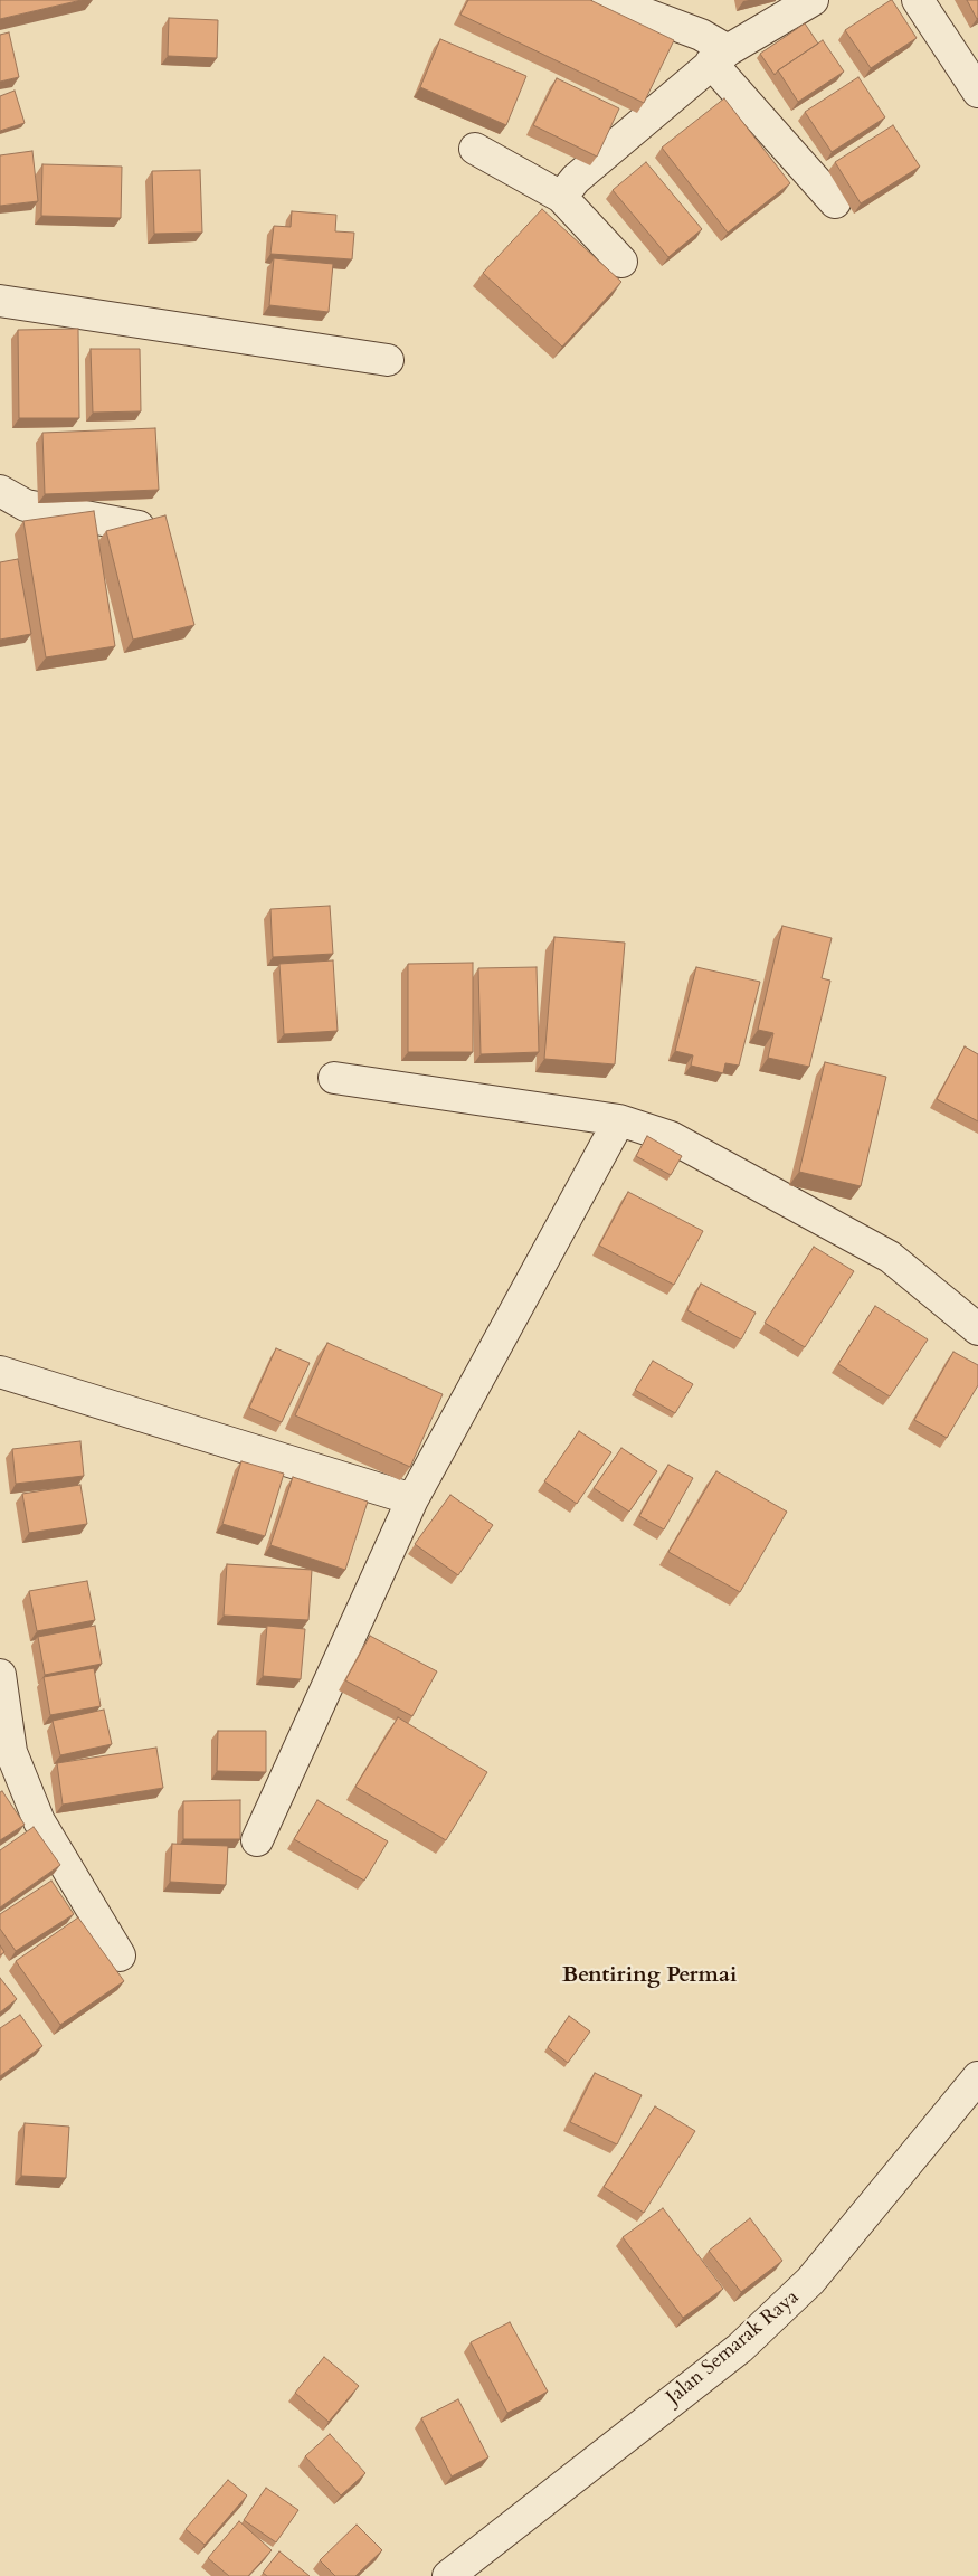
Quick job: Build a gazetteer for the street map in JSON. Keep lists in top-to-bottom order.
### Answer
{
  "streets": {
    "street": ["Jalan Semarak Raya"]
  },
  "districts": ["Bentiring Permai"]
}
